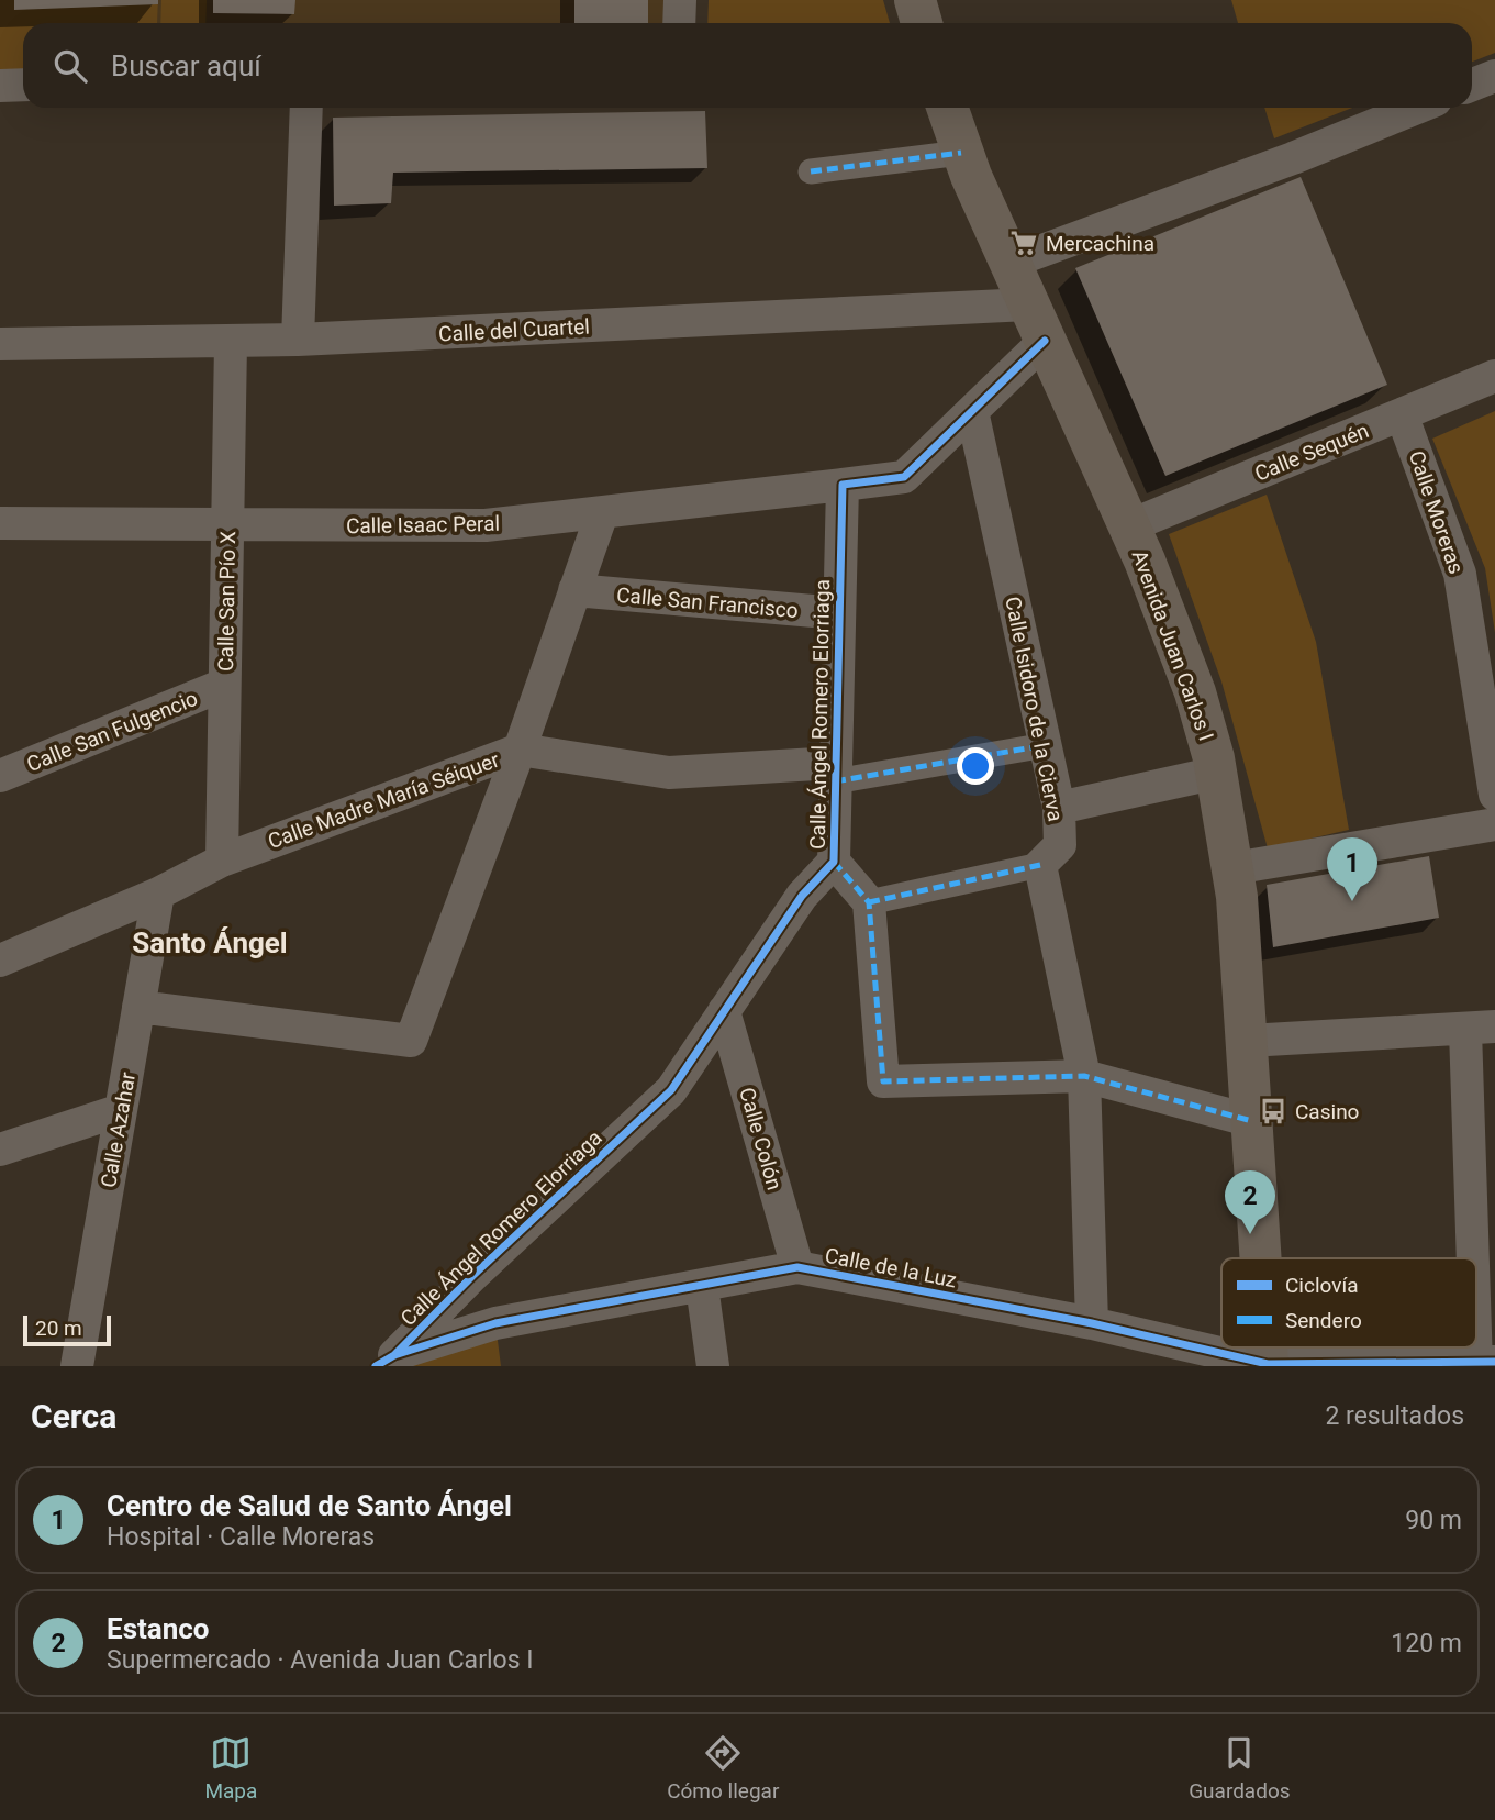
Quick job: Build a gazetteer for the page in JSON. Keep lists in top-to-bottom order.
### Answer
{
  "streets": {
    "main road": ["Avenida Juan Carlos I"],
    "street": [
      "Calle del Cuartel",
      "Calle Sequén",
      "Calle Moreras",
      "Calle Isaac Peral",
      "Calle San Pío X",
      "Calle San Francisco",
      "Calle Isidoro de la Cierva",
      "Calle Ángel Romero Elorriaga",
      "Calle San Fulgencio",
      "Calle Madre María Séiquer",
      "Calle Azahar",
      "Calle Colón",
      "Calle de la Luz"
    ]
  },
  "crossings": [
    ["Calle del Cuartel", "Calle San Pío X"],
    ["Calle del Cuartel", "Avenida Juan Carlos I"],
    ["Calle Sequén", "Calle Moreras"],
    ["Calle Sequén", "Avenida Juan Carlos I"],
    ["Calle Isaac Peral", "Calle San Pío X"],
    ["Calle Isaac Peral", "Calle Ángel Romero Elorriaga"],
    ["Calle San Pío X", "Calle San Fulgencio"],
    ["Calle San Pío X", "Calle Madre María Séiquer"],
    ["Calle San Francisco", "Calle Ángel Romero Elorriaga"],
    ["Calle Ángel Romero Elorriaga", "Calle Madre María Séiquer"],
    ["Calle Ángel Romero Elorriaga", "Calle Colón"],
    ["Calle Ángel Romero Elorriaga", "Calle de la Luz"],
    ["Calle Madre María Séiquer", "Calle Azahar"],
    ["Calle Colón", "Calle de la Luz"]
  ],
  "districts": ["Santo Ángel"],
  "places": {
    "supermarket": ["Mercachina"],
    "bus stop": ["Casino"]
  },
  "legend": ["Ciclovía", "Sendero"],
  "scale_bar": "20 m",
  "page": {
    "search": "Buscar aquí",
    "pins": ["1", "2"],
    "scale": "20 m",
    "heading": ["Cerca", "2 resultados"],
    "list": [
      {
        "mark": "1",
        "name": "Centro de Salud de Santo Ángel",
        "note": "Hospital · Calle Moreras",
        "value": "90 m"
      },
      {
        "mark": "2",
        "name": "Estanco",
        "note": "Supermercado · Avenida Juan Carlos I",
        "value": "120 m"
      }
    ],
    "nav": ["Mapa", "Cómo llegar", "Guardados"]
  }
}
